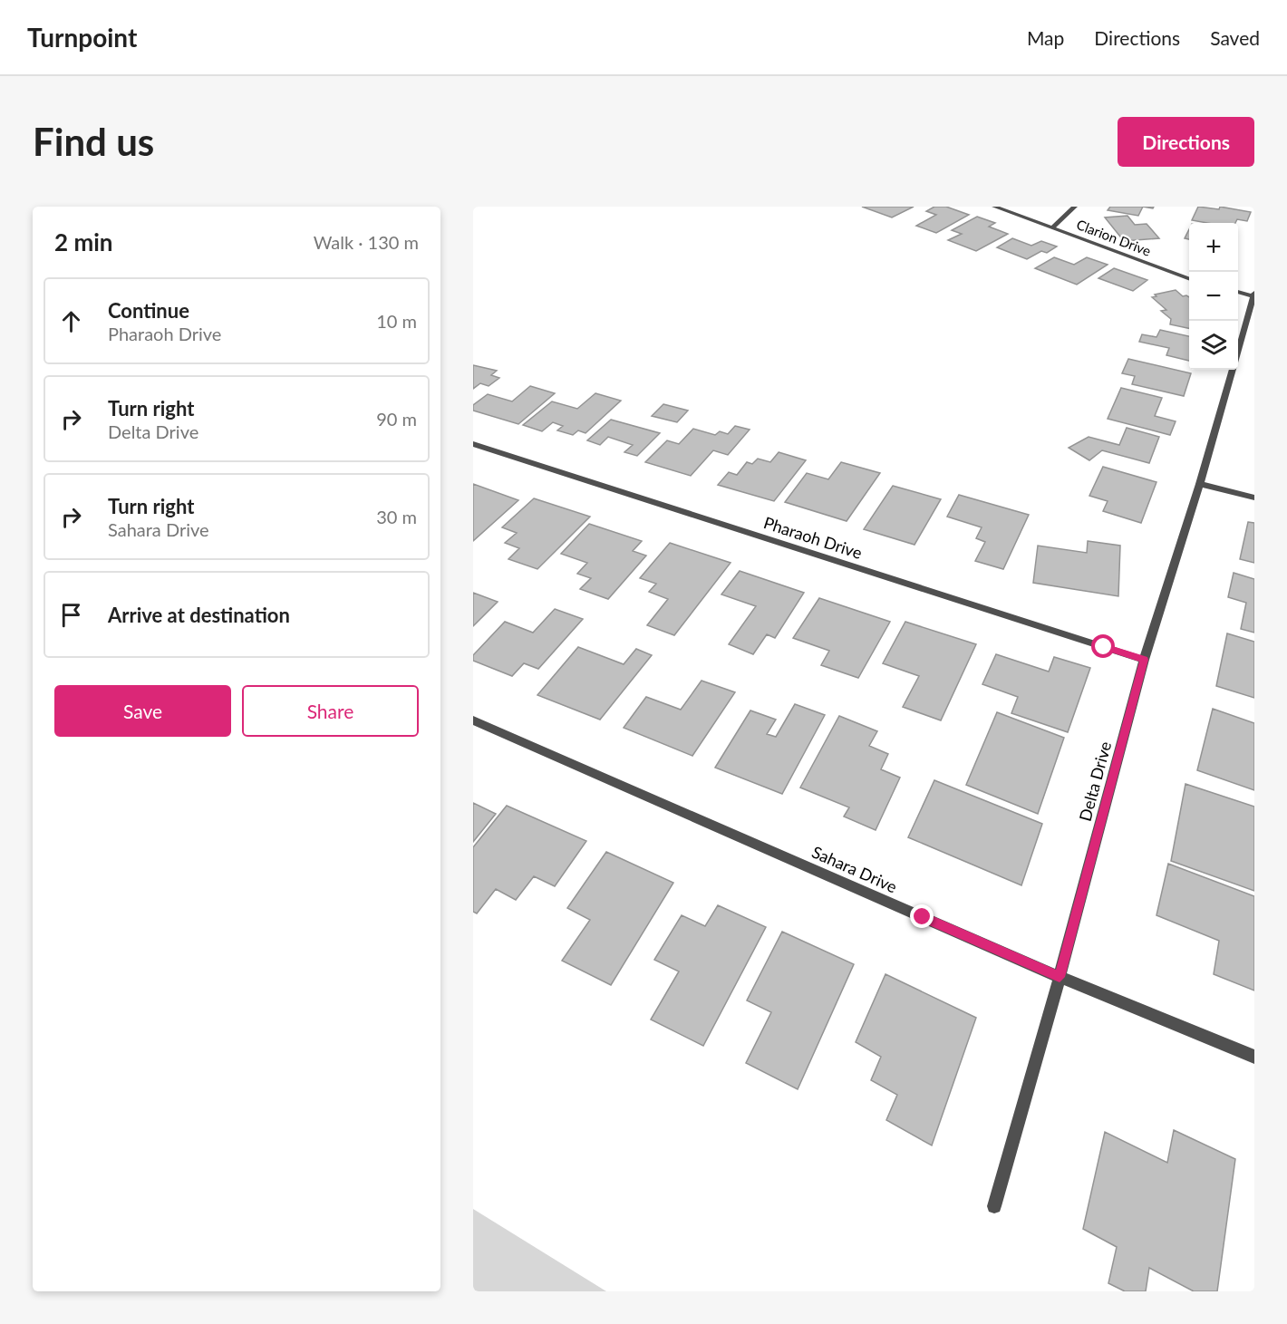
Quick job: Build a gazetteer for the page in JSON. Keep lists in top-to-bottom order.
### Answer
{
  "streets": {
    "street": [
      "Clarion Drive",
      "Pharaoh Drive",
      "Delta Drive",
      "Sahara Drive"
    ]
  },
  "crossings": [
    ["Pharaoh Drive", "Delta Drive"],
    ["Delta Drive", "Sahara Drive"]
  ],
  "page": {
    "header": "Turnpoint",
    "nav": ["Map", "Directions", "Saved"],
    "buttons": [
      "Directions",
      ["Save", "Share"]
    ],
    "title": "Find us",
    "heading": ["2 min", "Walk · 130 m"],
    "map_buttons": ["+", "−"],
    "list": [
      ["Continue", "Pharaoh Drive", "10 m"],
      ["Turn right", "Delta Drive", "90 m"],
      ["Turn right", "Sahara Drive", "30 m"],
      "Arrive at destination"
    ]
  }
}
